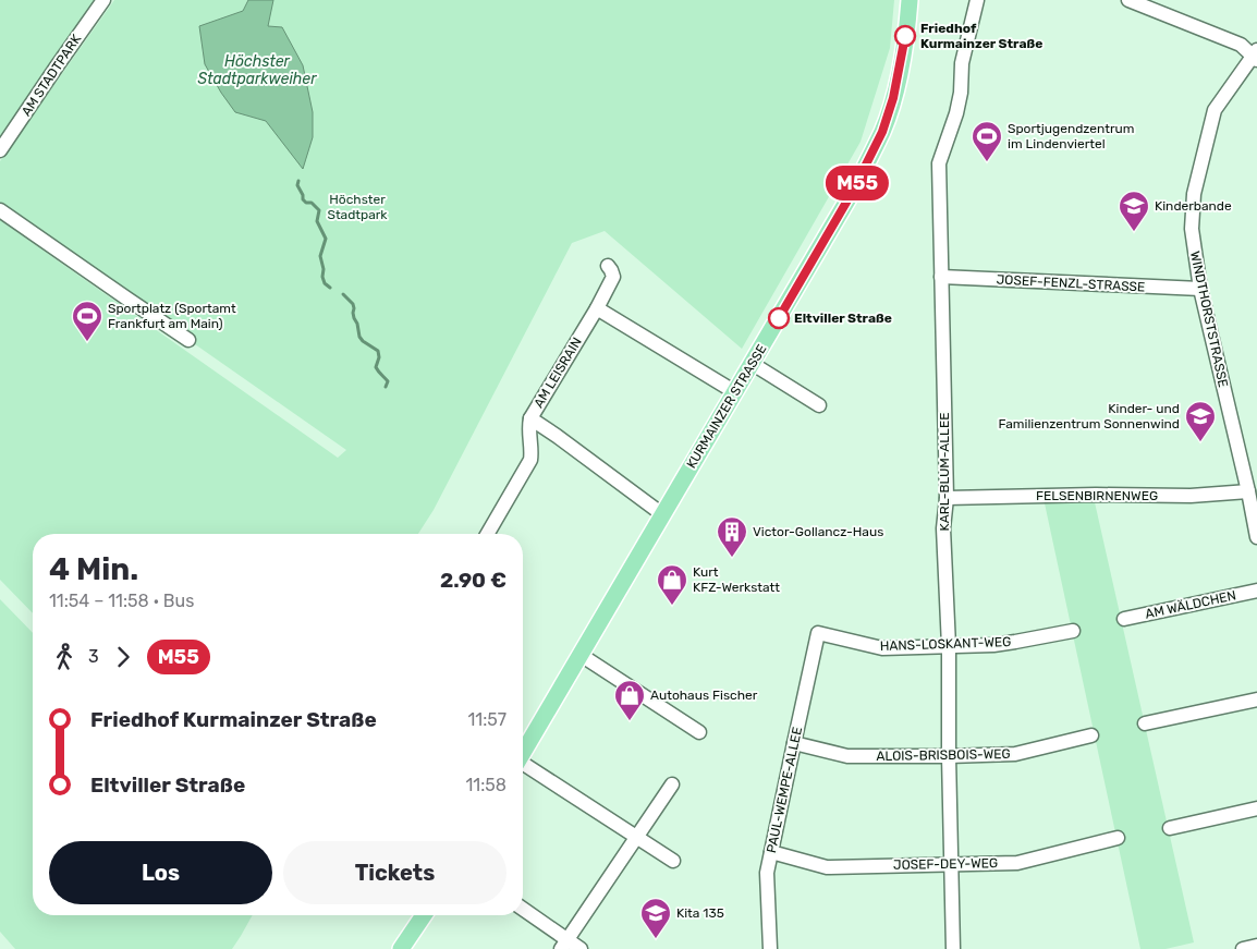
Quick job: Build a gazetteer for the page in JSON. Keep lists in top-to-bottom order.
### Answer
{
  "streets": {
    "main road": ["KURMAINZER STRASSE"],
    "street": [
      "AM STADTPARK",
      "JOSEF-FENZL-STRASSE",
      "WINDTHORSTSTRASSE",
      "AM LEISRAIN",
      "KARL-BLUM-ALLEE",
      "FELSENBIRNENWEG",
      "AM WÄLDCHEN",
      "HANS-LOSKANT-WEG",
      "ALOIS-BRISBOIS-WEG",
      "PAUL-WEMPE-ALLEE",
      "JOSEF-DEY-WEG"
    ]
  },
  "crossings": [
    ["JOSEF-FENZL-STRASSE", "WINDTHORSTSTRASSE"],
    ["JOSEF-FENZL-STRASSE", "KARL-BLUM-ALLEE"],
    ["WINDTHORSTSTRASSE", "FELSENBIRNENWEG"],
    ["KARL-BLUM-ALLEE", "FELSENBIRNENWEG"],
    ["KARL-BLUM-ALLEE", "HANS-LOSKANT-WEG"],
    ["KARL-BLUM-ALLEE", "ALOIS-BRISBOIS-WEG"],
    ["KARL-BLUM-ALLEE", "JOSEF-DEY-WEG"],
    ["HANS-LOSKANT-WEG", "PAUL-WEMPE-ALLEE"],
    ["ALOIS-BRISBOIS-WEG", "PAUL-WEMPE-ALLEE"],
    ["PAUL-WEMPE-ALLEE", "JOSEF-DEY-WEG"]
  ],
  "water": ["Höchster Stadtparkweiher"],
  "parks": ["Höchster Stadtpark"],
  "places": {
    "other": ["Friedhof Kurmainzer Straße", "Eltviller Straße"],
    "sports": ["Sportjugendzentrum im Lindenviertel", "Sportplatz (Sportamt Frankfurt am Main)"],
    "school or university": ["Kinderbande", "Kinder- und Familienzentrum Sonnenwind", "Kita 135"],
    "building": ["Victor-Gollancz-Haus"],
    "shop": ["Kurt KFZ-Werkstatt", "Autohaus Fischer"]
  },
  "lines": ["bus line M55"],
  "page": {
    "on_map": "M55",
    "heading": ["4 Min.", "11:54 – 11:58 · Bus", "2.90 €"],
    "legs": ["3", "M55"],
    "list": [
      {
        "name": "Friedhof Kurmainzer Straße",
        "value": "11:57"
      },
      {
        "name": "Eltviller Straße",
        "value": "11:58"
      }
    ],
    "buttons": ["Los", "Tickets"]
  }
}
